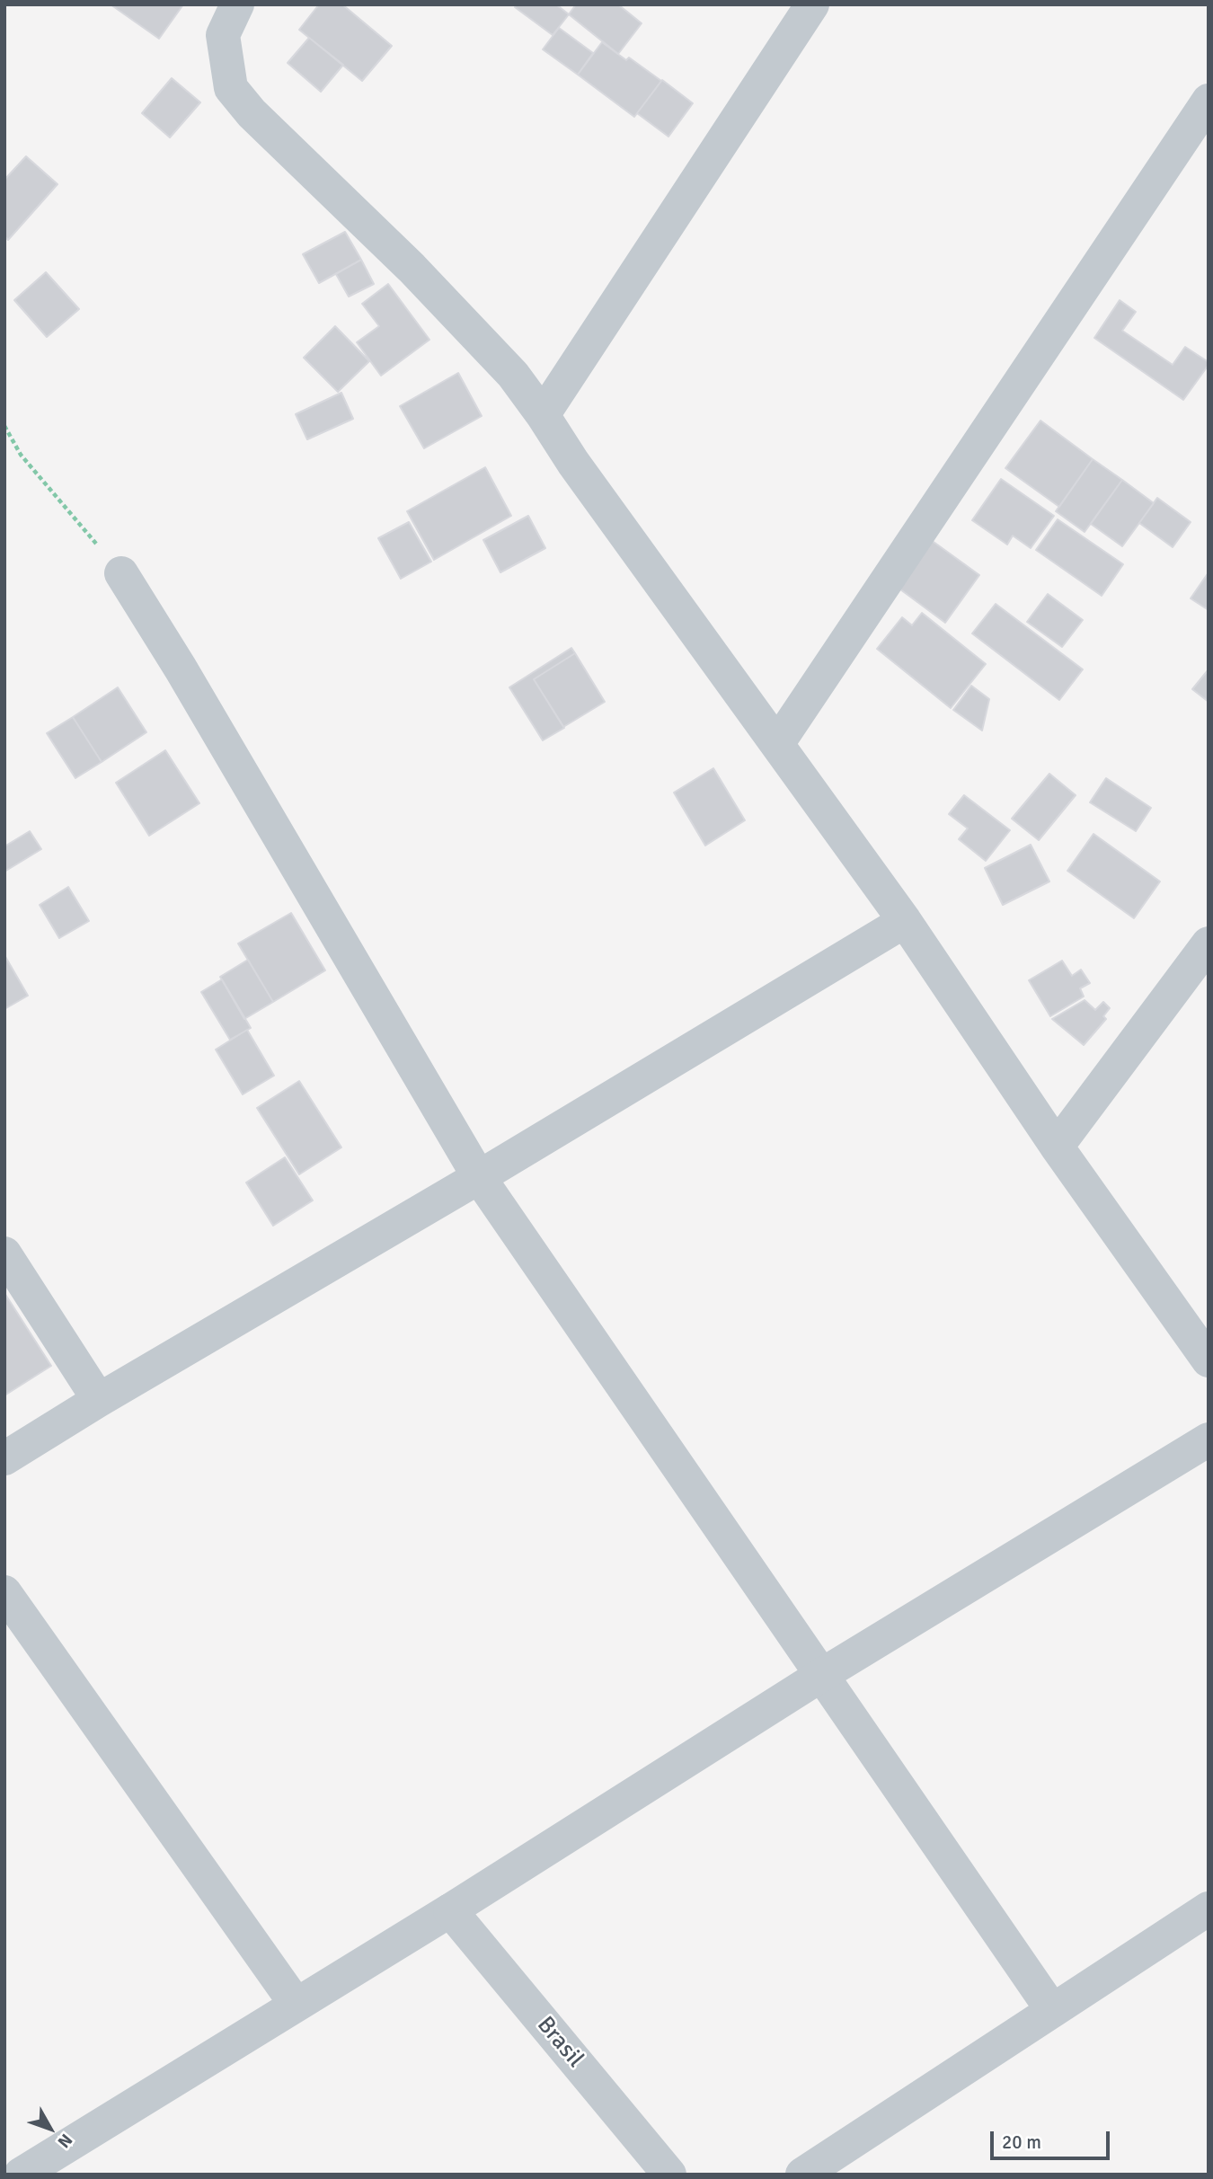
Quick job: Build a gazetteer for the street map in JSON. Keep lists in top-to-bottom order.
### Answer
{
  "streets": {
    "street": ["Brasil"]
  },
  "scale_bar": "20 m",
  "north": "bottom right"
}
